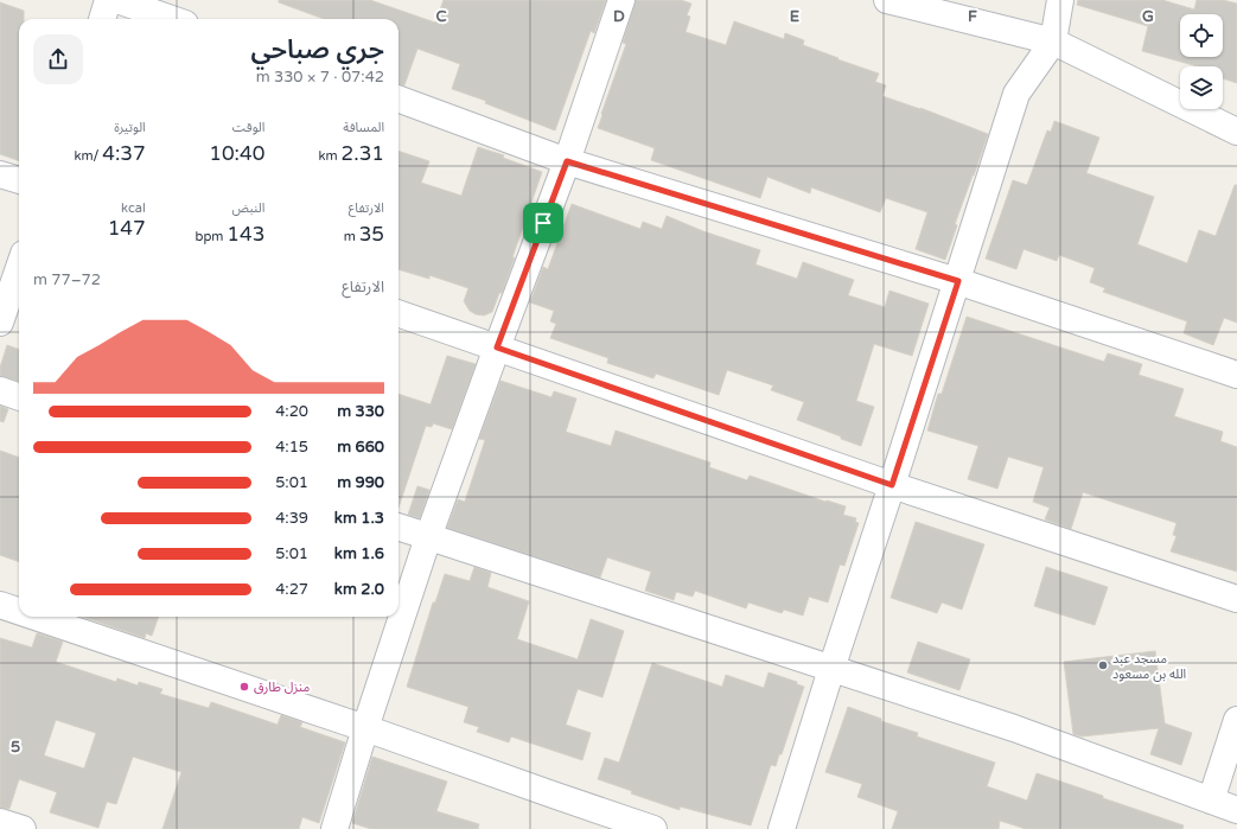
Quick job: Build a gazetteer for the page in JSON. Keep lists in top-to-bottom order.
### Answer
{
  "places": ["مسجد عبد الله بن مسعود", "منزل طارق"],
  "page": {
    "heading": ["جري صباحي", "07:42 · 7 × 330 m"],
    "stats": [
      ["المسافة", "2.31 km"],
      ["الوقت", "10:40"],
      ["الوتيرة", "4:37 /km"],
      ["الارتفاع", "35 m"],
      ["النبض", "143 bpm"],
      ["kcal", "147"]
    ],
    "chart": ["الارتفاع", "72–77 m"],
    "list": [
      {
        "name": "330 m",
        "note": "4:20"
      },
      {
        "name": "660 m",
        "note": "4:15"
      },
      {
        "name": "990 m",
        "note": "5:01"
      },
      {
        "name": "1.3 km",
        "note": "4:39"
      },
      {
        "name": "1.6 km",
        "note": "5:01"
      },
      {
        "name": "2.0 km",
        "note": "4:27"
      }
    ]
  },
  "grid": {
    "columns": [
      "C",
      "D",
      "E",
      "F",
      "G"
    ],
    "rows": ["5"]
  }
}
